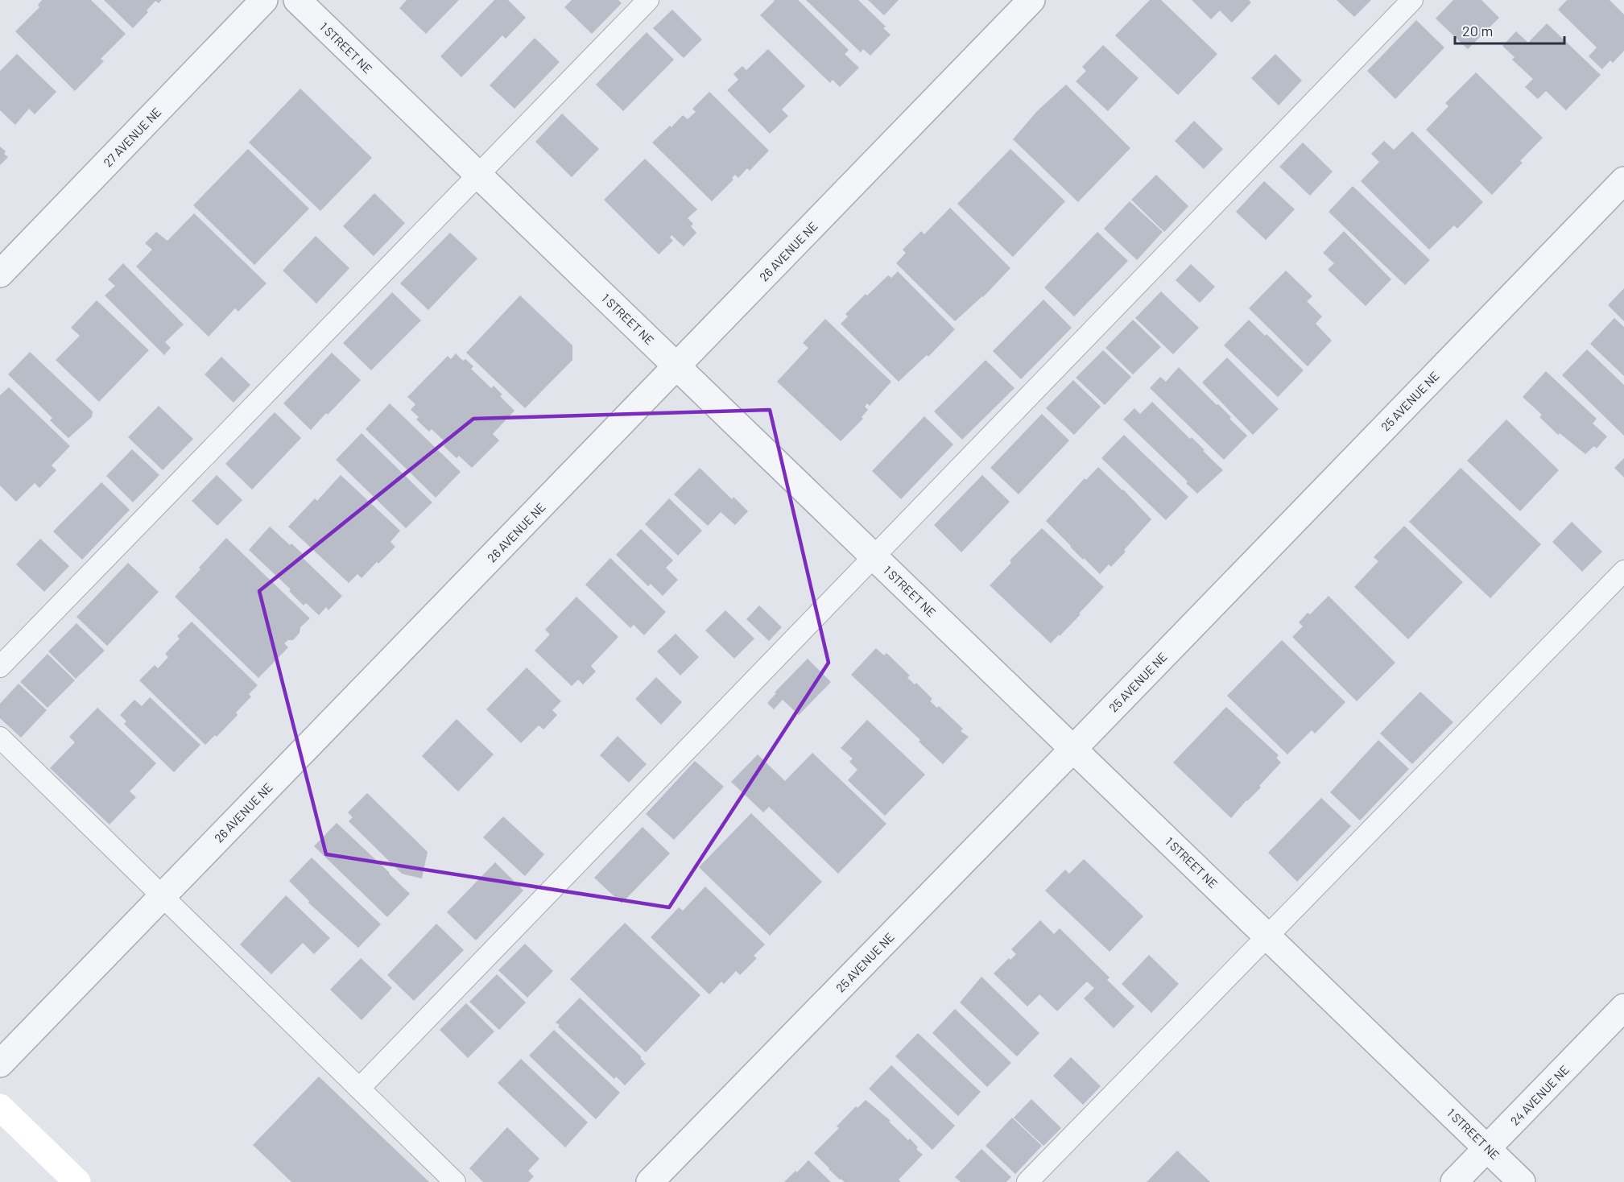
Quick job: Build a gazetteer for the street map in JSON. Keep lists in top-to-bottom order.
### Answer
{
  "streets": {
    "street": [
      "1 STREET NE",
      "27 AVENUE NE",
      "26 AVENUE NE",
      "25 AVENUE NE",
      "24 AVENUE NE"
    ]
  },
  "crossings": [
    ["1 STREET NE", "26 AVENUE NE"],
    ["1 STREET NE", "25 AVENUE NE"],
    ["1 STREET NE", "24 AVENUE NE"]
  ],
  "scale_bar": "20 m"
}
